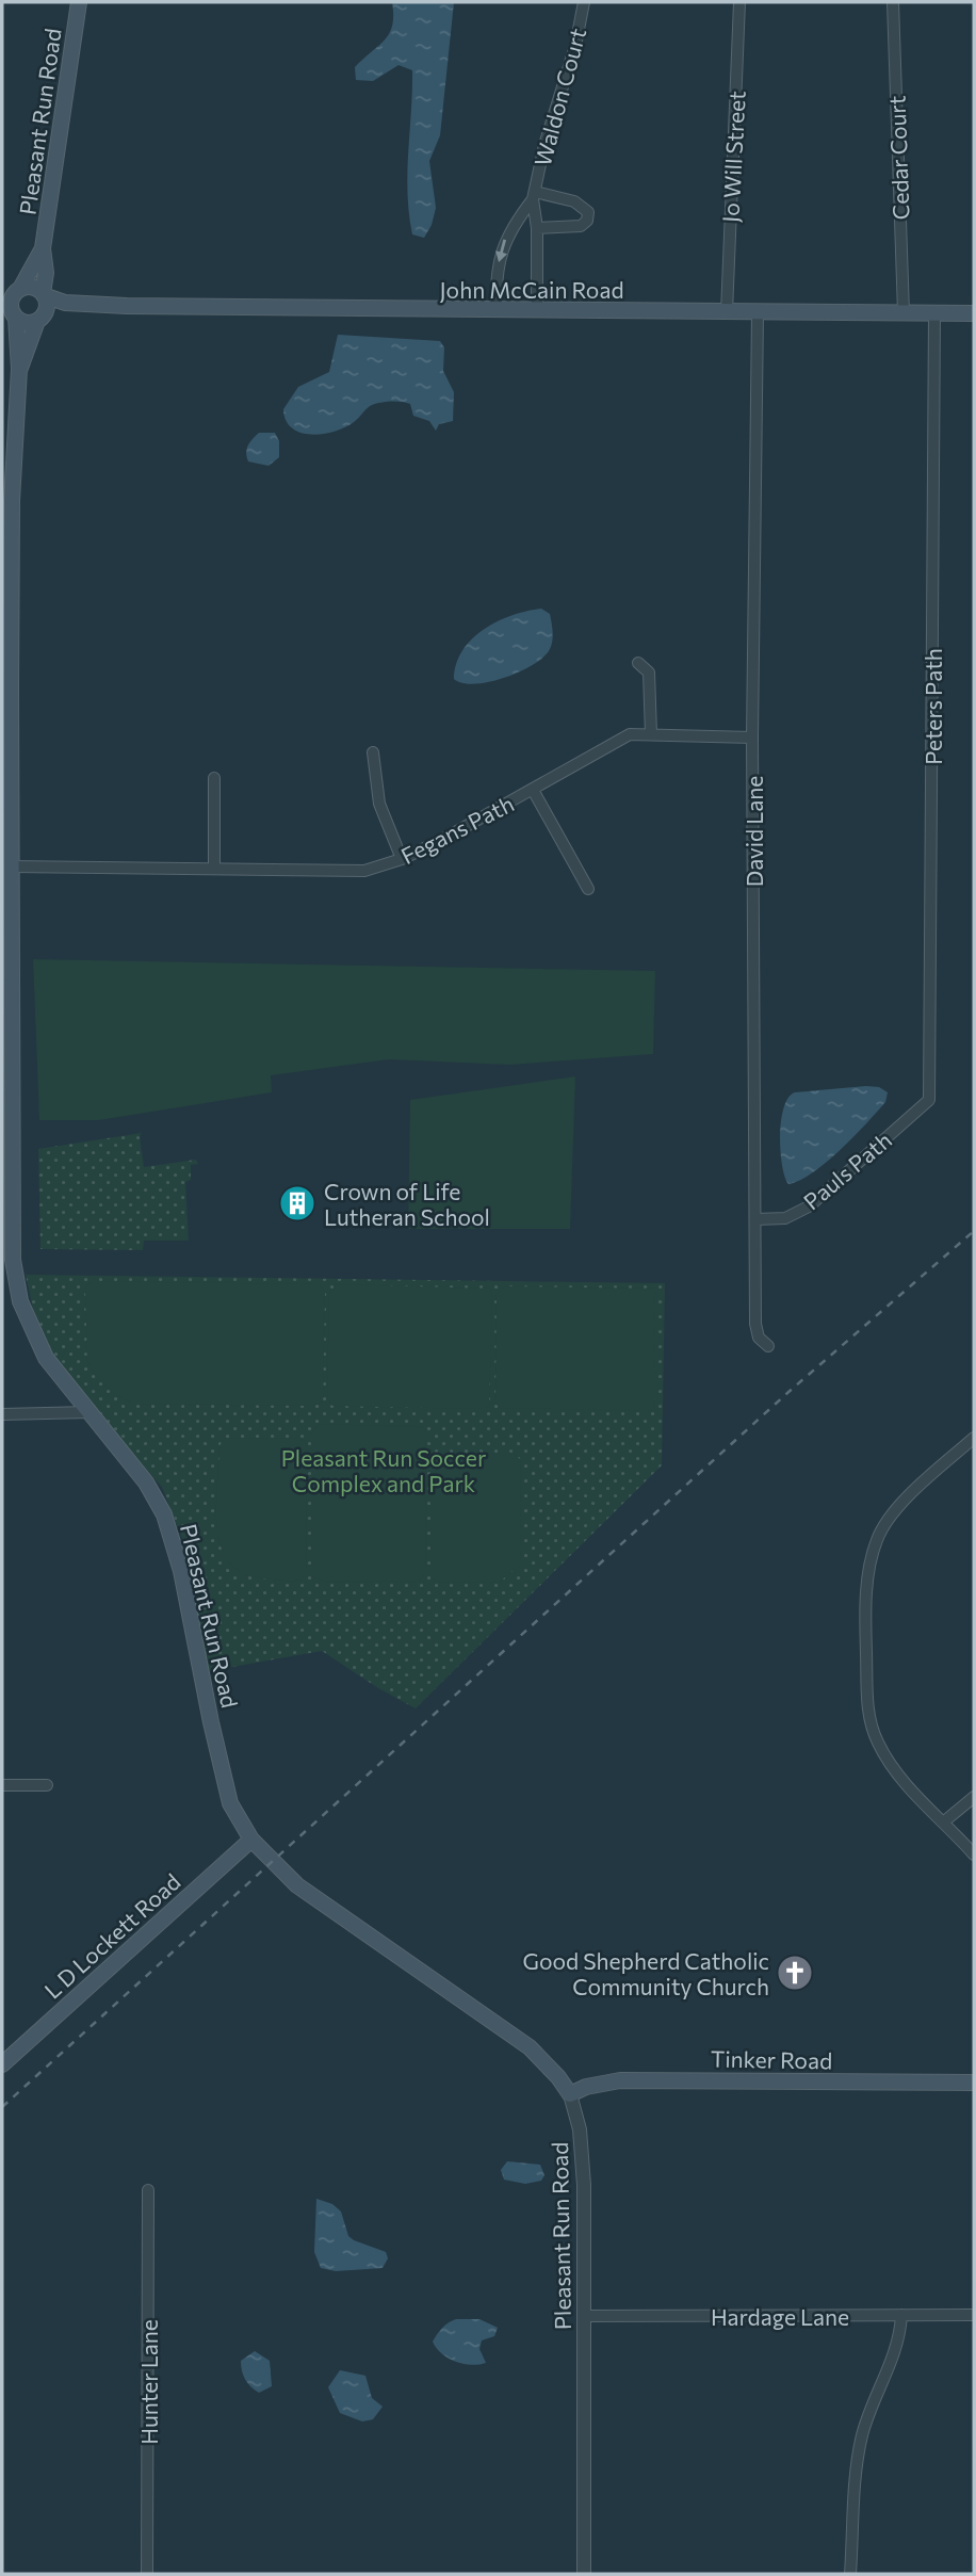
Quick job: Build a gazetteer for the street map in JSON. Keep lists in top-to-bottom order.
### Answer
{
  "streets": {
    "main road": [
      "Pleasant Run Road",
      "John McCain Road",
      "L D Lockett Road",
      "Tinker Road"
    ],
    "street": [
      "Waldon Court",
      "Jo Will Street",
      "Cedar Court",
      "Peters Path",
      "Fegans Path",
      "David Lane",
      "Pauls Path",
      "Hardage Lane",
      "Hunter Lane"
    ]
  },
  "crossings": [
    ["Waldon Court", "John McCain Road"],
    ["Pleasant Run Road", "John McCain Road"],
    ["Pleasant Run Road", "Fegans Path"],
    ["Pleasant Run Road", "L D Lockett Road"],
    ["Pleasant Run Road", "Tinker Road"],
    ["Pleasant Run Road", "Hardage Lane"],
    ["Jo Will Street", "John McCain Road"],
    ["Cedar Court", "John McCain Road"],
    ["John McCain Road", "Peters Path"],
    ["John McCain Road", "David Lane"],
    ["Peters Path", "Pauls Path"],
    ["Fegans Path", "David Lane"],
    ["David Lane", "Pauls Path"]
  ],
  "parks": ["Pleasant Run Soccer Complex and Park"],
  "places": {
    "building": ["Crown of Life Lutheran School"],
    "church": ["Good Shepherd Catholic Community Church"]
  }
}
